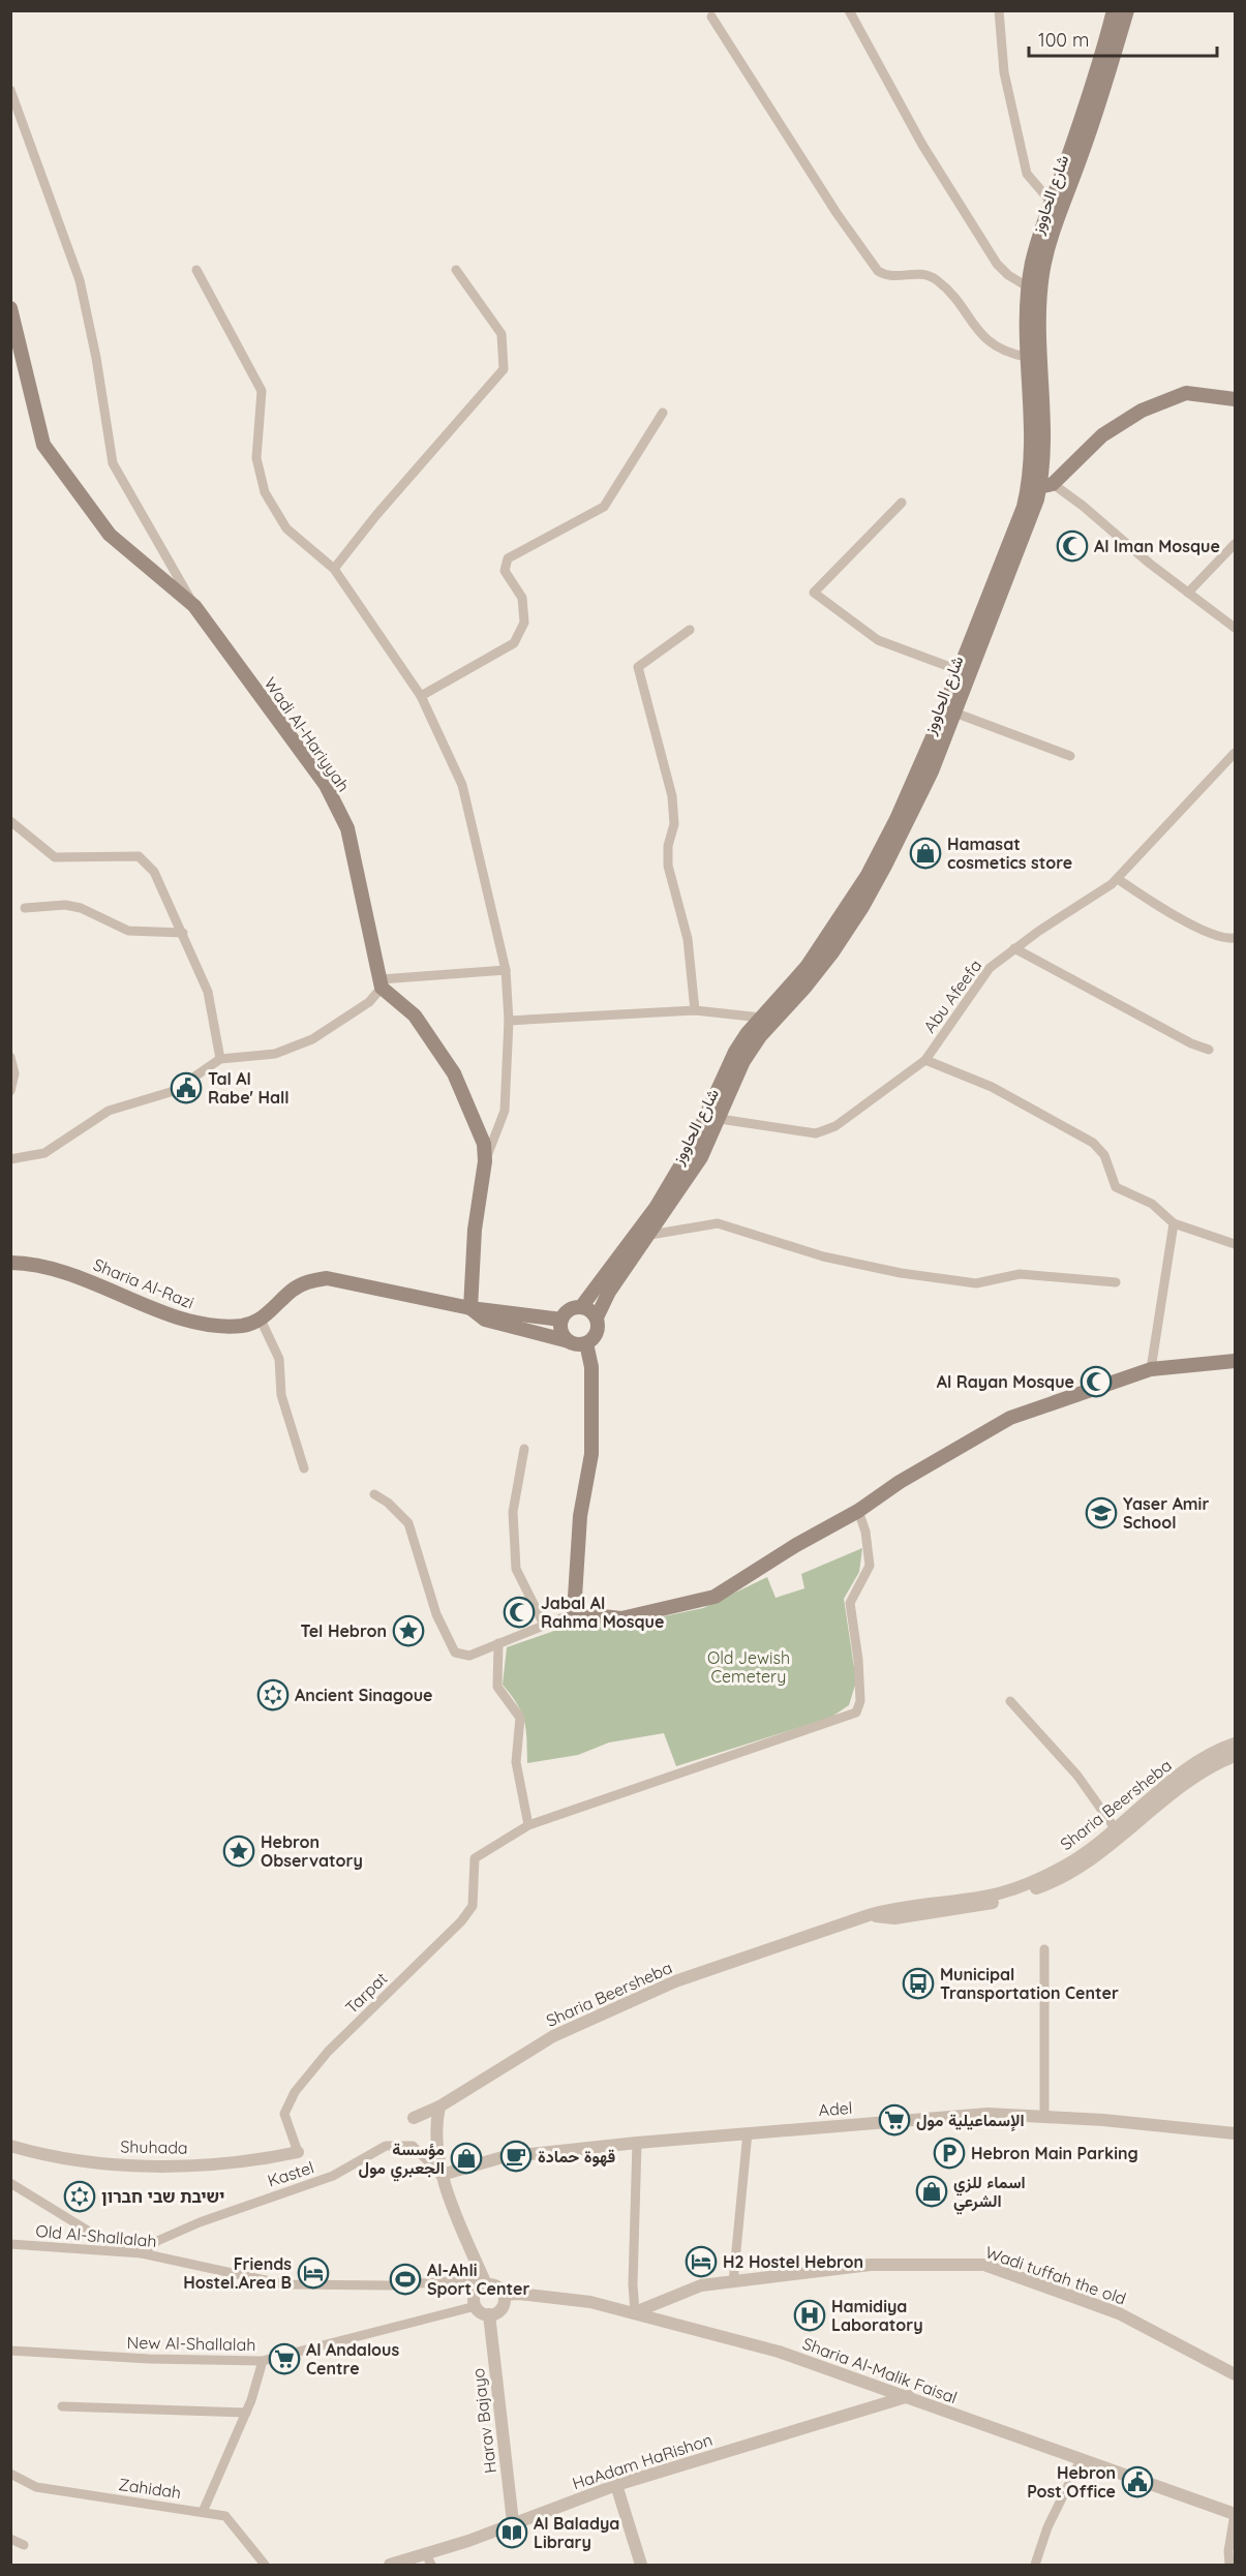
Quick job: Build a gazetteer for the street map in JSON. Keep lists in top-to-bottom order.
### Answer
{
  "streets": {
    "main road": ["شارع الحاووز", "Wadi Al-Hariyyah", "Sharia Al-Razi"],
    "street": [
      "Abu Afeefa",
      "Sharia Beersheba",
      "Tarpat",
      "Adel",
      "Shuhada",
      "Kastel",
      "Old Al-Shallalah",
      "Wadi tuffah the old",
      "New Al-Shallalah",
      "Sharia Al-Malik Faisal",
      "Harav Bajayo",
      "HaAdam HaRishon",
      "Zahidah"
    ]
  },
  "crossings": [
    ["شارع الحاووز", "Abu Afeefa"],
    ["Tarpat", "Shuhada"],
    ["Adel", "Kastel"],
    ["Kastel", "Old Al-Shallalah"],
    ["Old Al-Shallalah", "New Al-Shallalah"],
    ["Old Al-Shallalah", "Sharia Al-Malik Faisal"],
    ["Old Al-Shallalah", "Harav Bajayo"],
    ["Wadi tuffah the old", "Sharia Al-Malik Faisal"],
    ["New Al-Shallalah", "Sharia Al-Malik Faisal"],
    ["New Al-Shallalah", "Harav Bajayo"],
    ["Sharia Al-Malik Faisal", "Harav Bajayo"],
    ["Sharia Al-Malik Faisal", "HaAdam HaRishon"],
    ["Harav Bajayo", "HaAdam HaRishon"]
  ],
  "parks": ["Old Jewish Cemetery"],
  "places": {
    "mosque": ["Al Iman Mosque", "Al Rayan Mosque", "Jabal Al Rahma Mosque"],
    "shop": ["Hamasat cosmetics store", "مؤسسة الجعبري مول", "اسماء للزي الشرعي"],
    "public building": ["Tal Al Rabe' Hall", "Hebron Post Office"],
    "school or university": ["Yaser Amir School"],
    "place": ["Tel Hebron", "Hebron Observatory"],
    "synagogue": ["Ancient Sinagoue", "ישיבת שבי חברון"],
    "bus stop": ["Municipal Transportation Center"],
    "supermarket": ["الإسماعيلية مول", "Al Andalous Centre"],
    "parking": ["Hebron Main Parking"],
    "cafe": ["قهوة حمادة"],
    "hotel": ["H2 Hostel Hebron", "Friends Hostel.Area B"],
    "sports": ["Al-Ahli Sport Center"],
    "hospital": ["Hamidiya Laboratory"],
    "library": ["Al Baladya Library"]
  },
  "scale_bar": "100 m"
}
